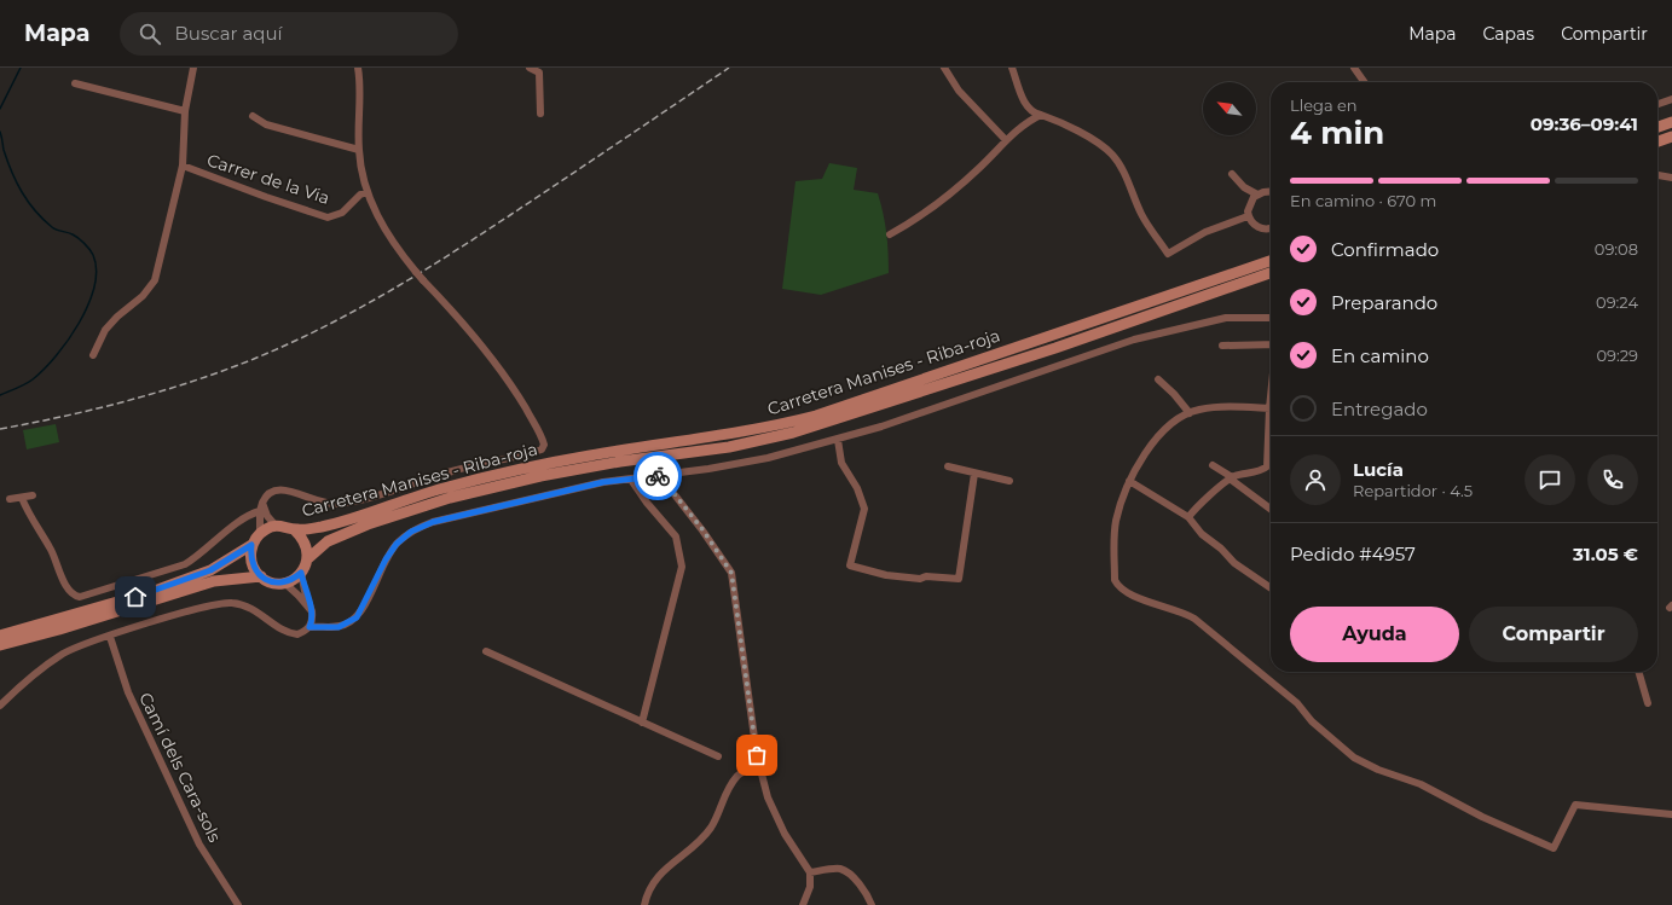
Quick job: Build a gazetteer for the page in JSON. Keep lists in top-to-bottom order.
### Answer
{
  "streets": {
    "main road": ["Carretera Manises - Riba-roja"],
    "street": ["Carrer de la Via", "Camí dels Cara-sols"]
  },
  "north": "top left",
  "page": {
    "header": "Mapa",
    "search": "Buscar aquí",
    "nav": ["Mapa", "Capas", "Compartir"],
    "heading": ["4 min", "Llega en", "09:36–09:41"],
    "panel": [
      "Lucía",
      "Repartidor · 4.5",
      "Pedido #4957",
      "31.05 €"
    ],
    "bar": "En camino · 670 m",
    "list": [
      ["Confirmado", "09:08"],
      ["Preparando", "09:24"],
      ["En camino", "09:29"],
      "Entregado"
    ],
    "buttons": ["Ayuda", "Compartir"]
  }
}
